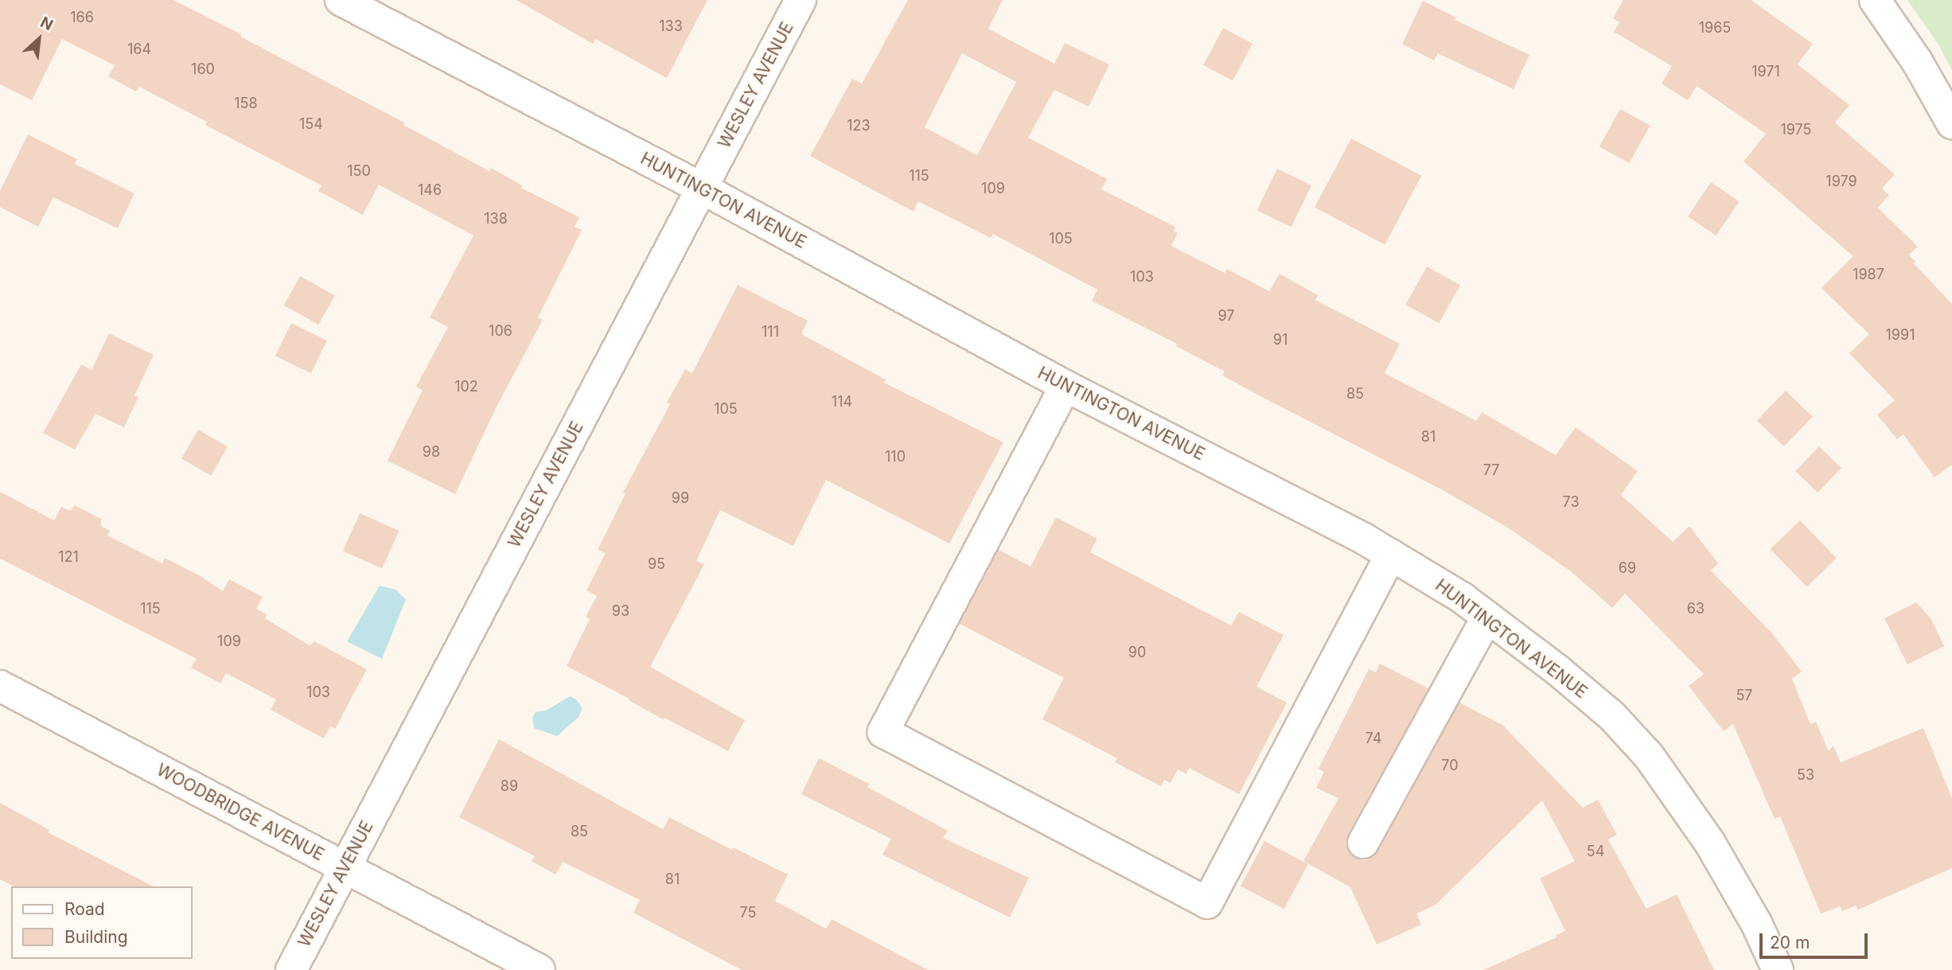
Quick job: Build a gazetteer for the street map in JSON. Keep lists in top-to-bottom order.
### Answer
{
  "streets": {
    "street": ["WESLEY AVENUE", "HUNTINGTON AVENUE", "WOODBRIDGE AVENUE"]
  },
  "crossings": [
    ["WESLEY AVENUE", "HUNTINGTON AVENUE"],
    ["WESLEY AVENUE", "WOODBRIDGE AVENUE"]
  ],
  "house_numbers": [
    "166",
    "133",
    "1965",
    "164",
    "160",
    "1971",
    "158",
    "154",
    "123",
    "1975",
    "150",
    "115",
    "1979",
    "109",
    "146",
    "138",
    "105",
    "1987",
    "103",
    "97",
    "106",
    "111",
    "1991",
    "91",
    "102",
    "85",
    "114",
    "105",
    "81",
    "98",
    "110",
    "77",
    "99",
    "73",
    "121",
    "95",
    "69",
    "115",
    "63",
    "93",
    "109",
    "90",
    "103",
    "57",
    "74",
    "70",
    "53",
    "89",
    "85",
    "54",
    "81",
    "75"
  ],
  "legend": ["Road", "Building"],
  "scale_bar": "20 m",
  "north": "top right"
}
